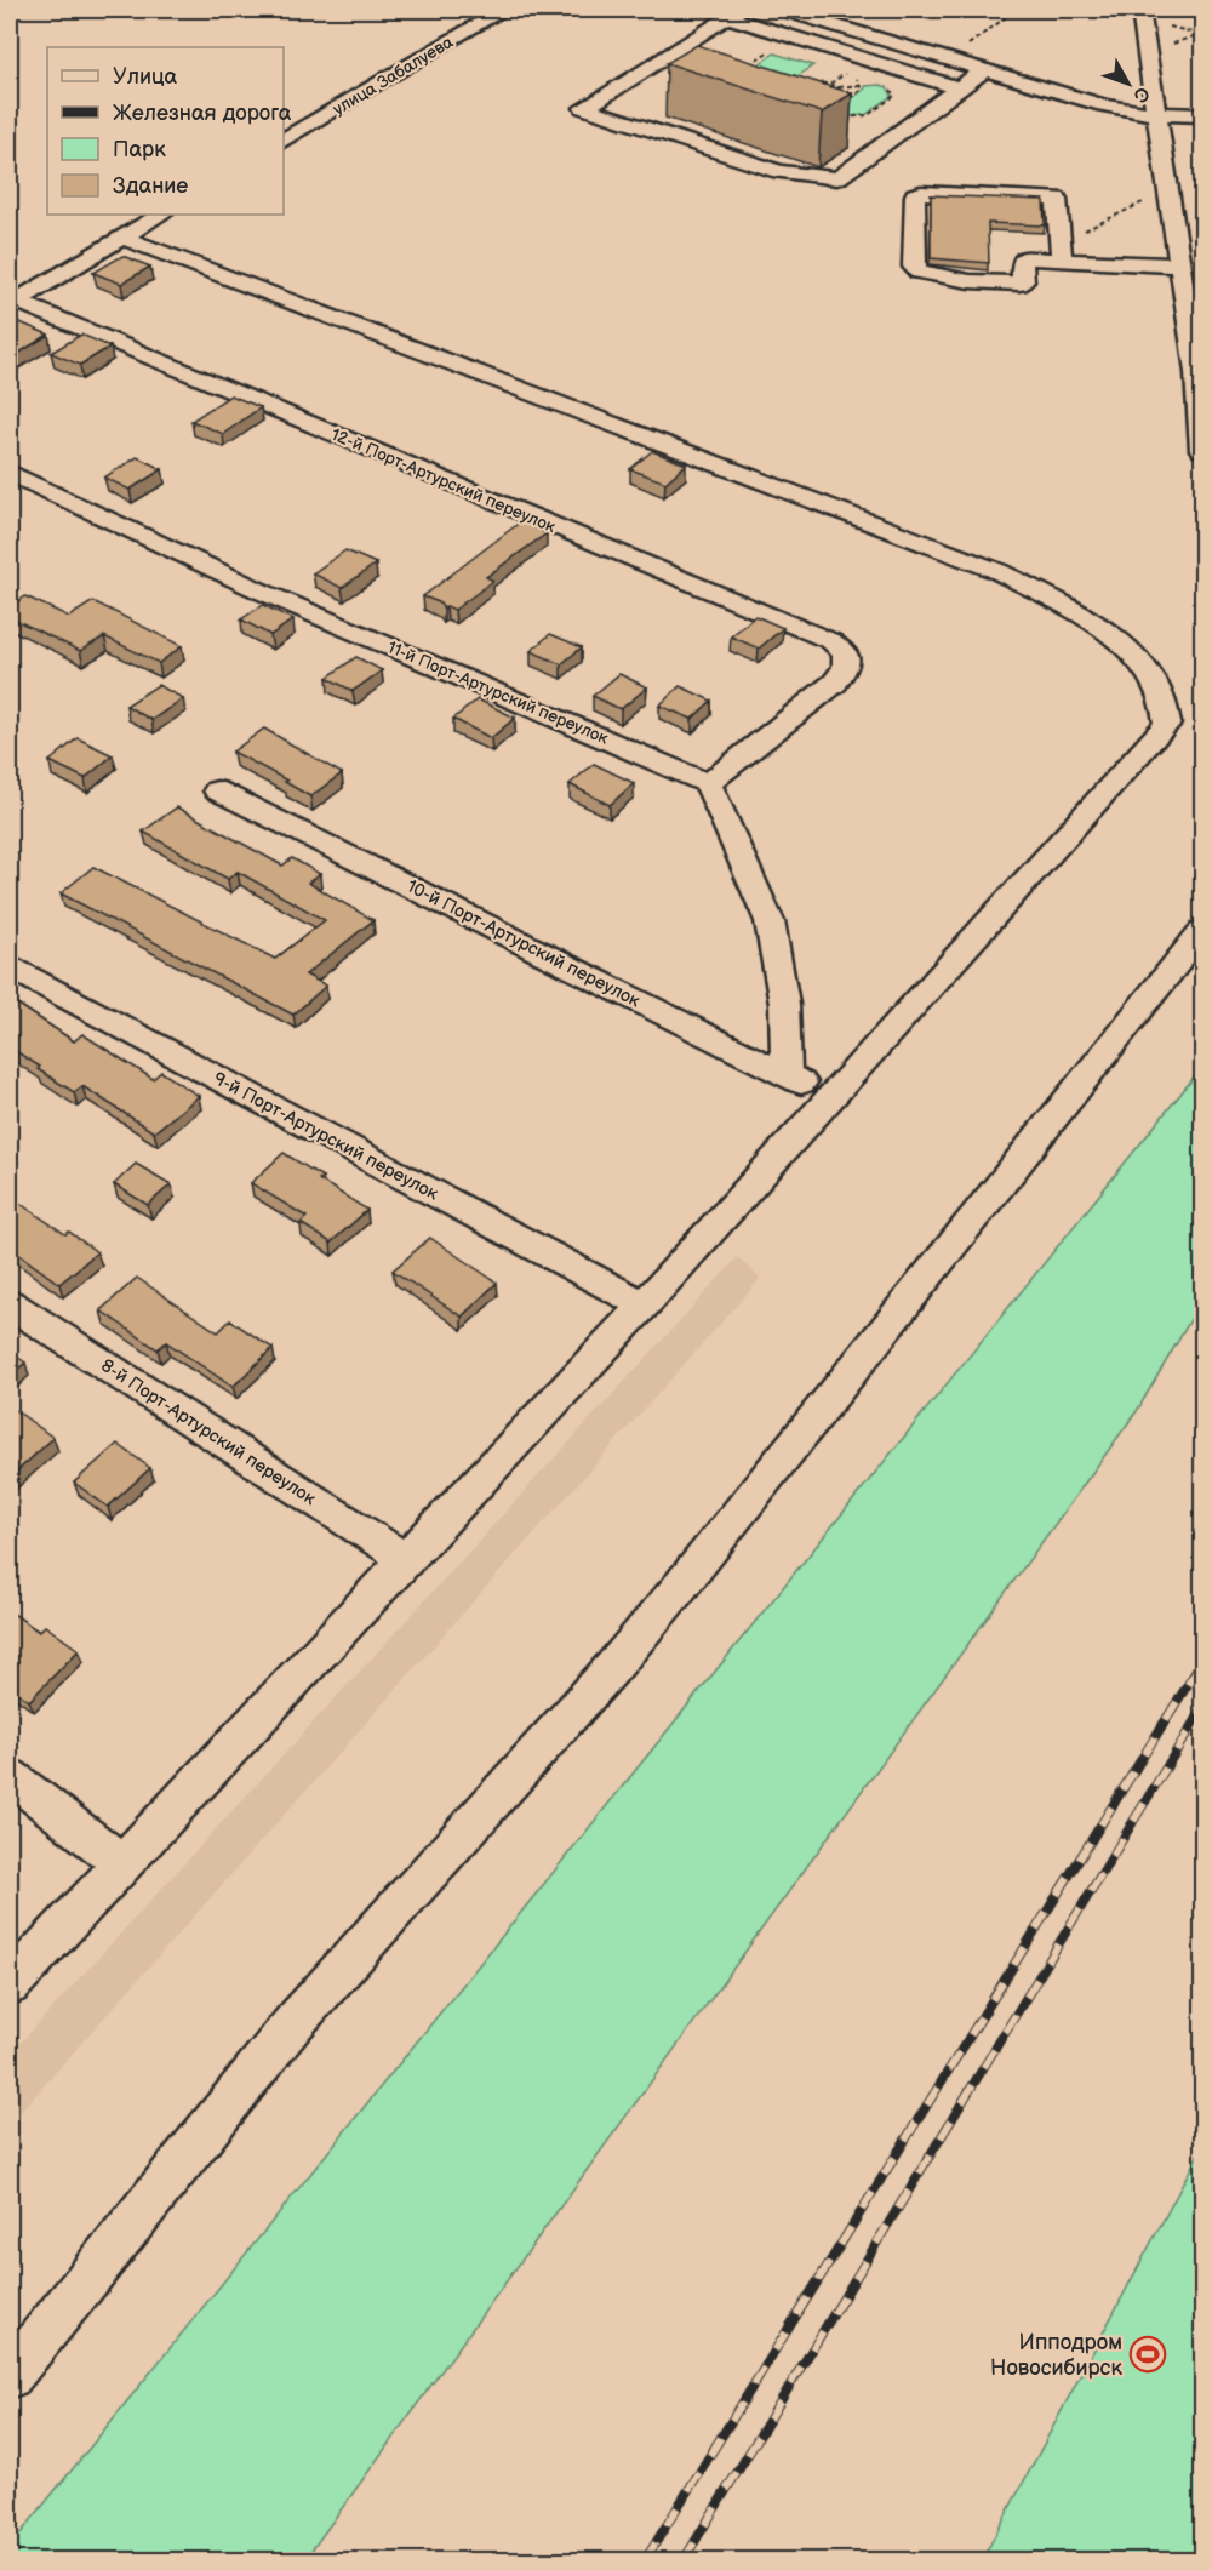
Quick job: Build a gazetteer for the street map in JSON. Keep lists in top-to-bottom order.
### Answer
{
  "streets": {
    "street": [
      "улица Забалуева",
      "12-й Порт-Артурский переулок",
      "11-й Порт-Артурский переулок",
      "10-й Порт-Артурский переулок",
      "9-й Порт-Артурский переулок",
      "8-й Порт-Артурский переулок"
    ]
  },
  "crossings": [
    ["12-й Порт-Артурский переулок", "11-й Порт-Артурский переулок"]
  ],
  "places": {
    "sports": ["Ипподром Новосибирск"]
  },
  "legend": [
    "Улица",
    "Железная дорога",
    "Парк",
    "Здание"
  ],
  "north": "bottom right"
}
